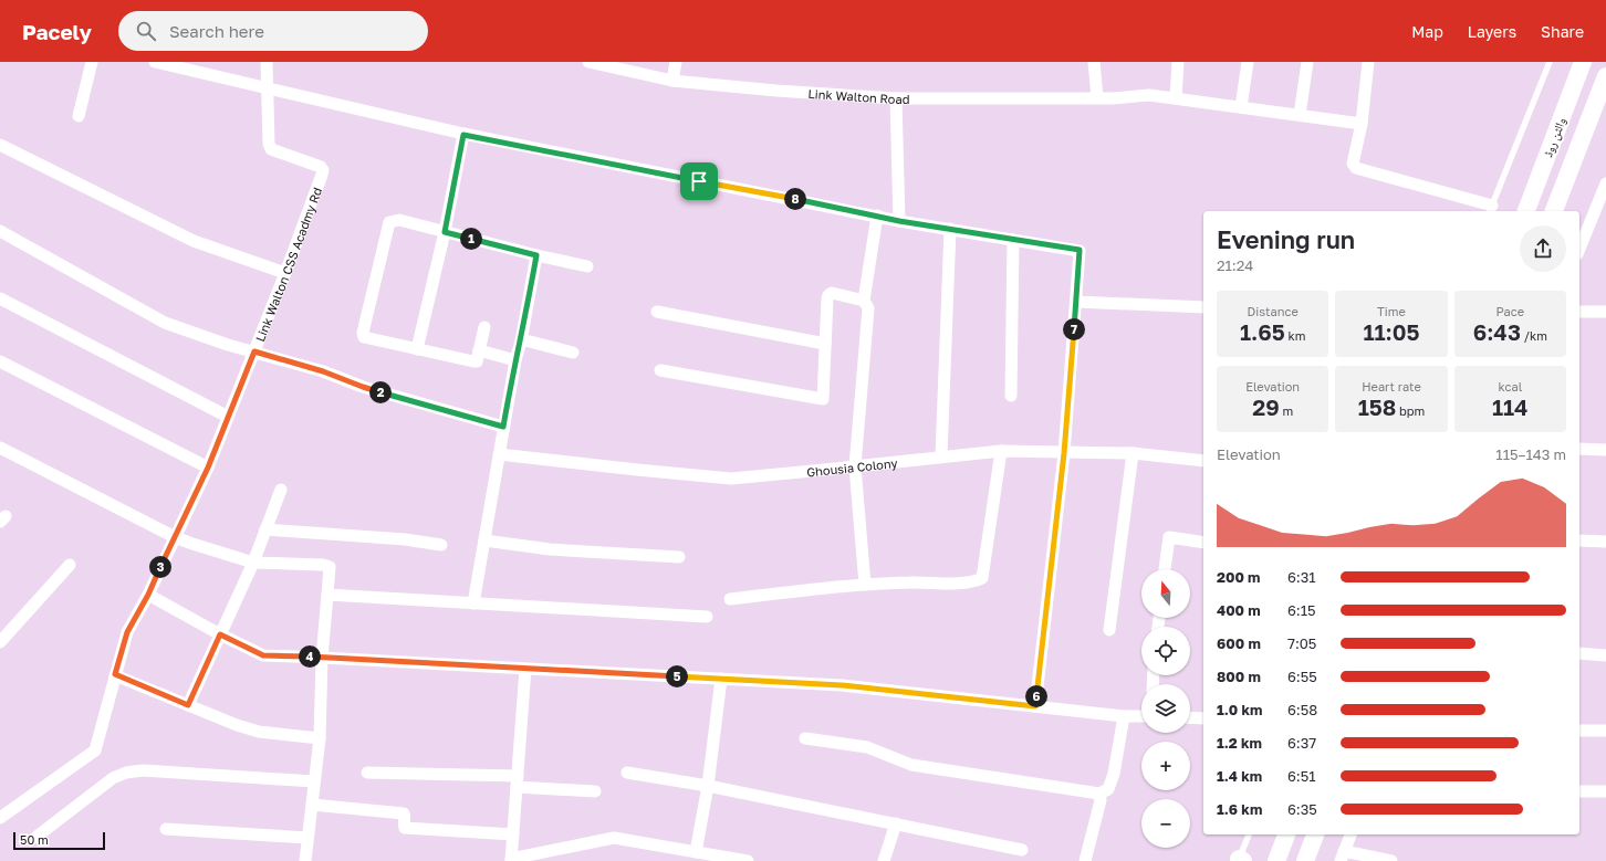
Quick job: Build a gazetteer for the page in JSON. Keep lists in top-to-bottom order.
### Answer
{
  "streets": {
    "main road": ["والٹن روڈ"],
    "street": ["Link Walton Road", "Link Walton CSS Acadmy Rd", "Ghousia Colony"]
  },
  "scale_bar": "50 m",
  "north": "top",
  "page": {
    "header": "Pacely",
    "search": "Search here",
    "nav": ["Map", "Layers", "Share"],
    "pins": [
      "8",
      "1",
      "7",
      "2",
      "3",
      "4",
      "5",
      "6"
    ],
    "heading": ["Evening run", "21:24"],
    "stats": [
      ["Distance", "1.65 km"],
      ["Time", "11:05"],
      ["Pace", "6:43 /km"],
      ["Elevation", "29 m"],
      ["Heart rate", "158 bpm"],
      ["kcal", "114"]
    ],
    "chart": ["Elevation", "115–143 m"],
    "list": [
      {
        "name": "200 m",
        "note": "6:31"
      },
      {
        "name": "400 m",
        "note": "6:15"
      },
      {
        "name": "600 m",
        "note": "7:05"
      },
      {
        "name": "800 m",
        "note": "6:55"
      },
      {
        "name": "1.0 km",
        "note": "6:58"
      },
      {
        "name": "1.2 km",
        "note": "6:37"
      },
      {
        "name": "1.4 km",
        "note": "6:51"
      },
      {
        "name": "1.6 km",
        "note": "6:35"
      }
    ],
    "map_buttons": ["+", "−"],
    "scale": "50 m"
  }
}
